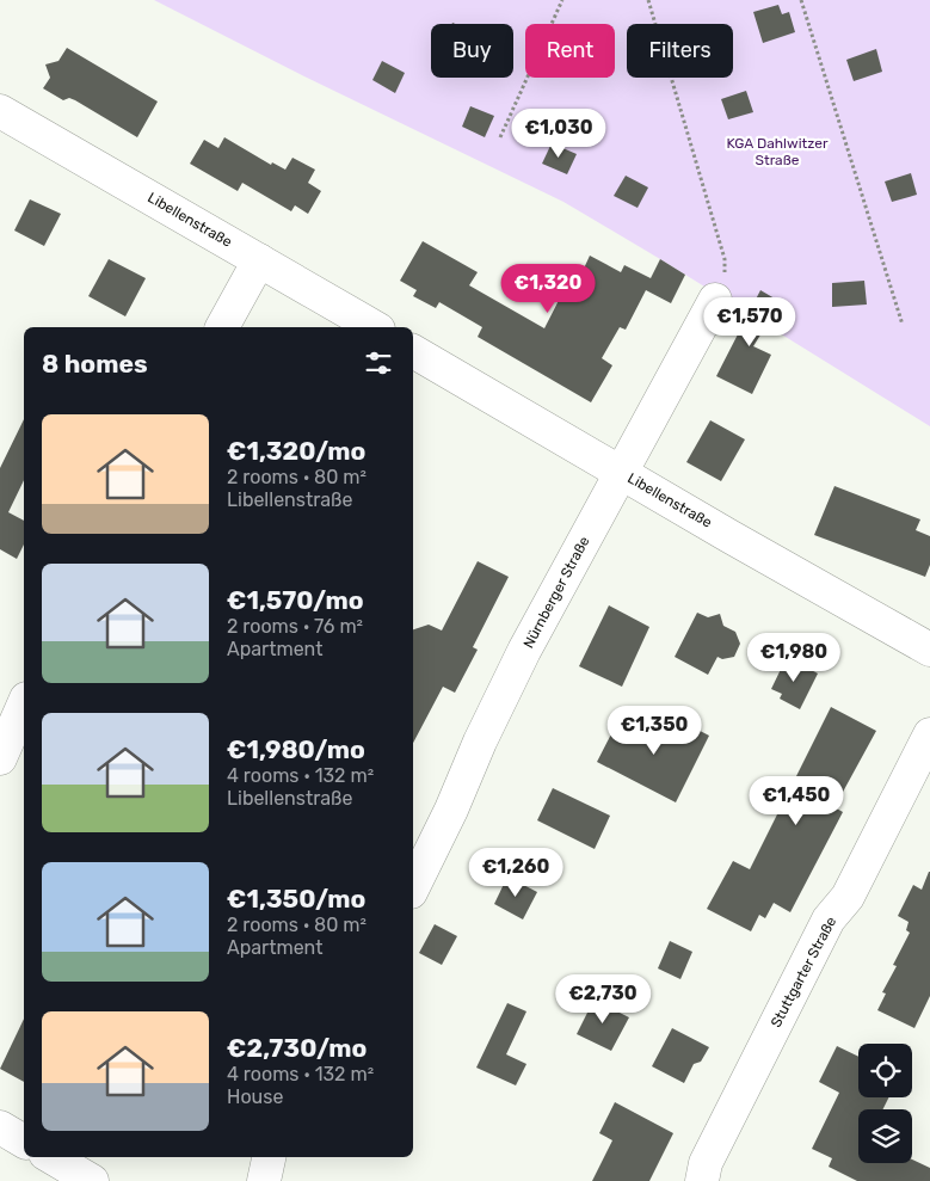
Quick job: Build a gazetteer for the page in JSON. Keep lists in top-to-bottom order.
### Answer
{
  "streets": {
    "street": ["Libellenstraße", "Nürnberger Straße", "Stuttgarter Straße"]
  },
  "crossings": [
    ["Libellenstraße", "Nürnberger Straße"]
  ],
  "parks": ["KGA Dahlwitzer Straße"],
  "page": {
    "chip": ["Buy", "Rent", "Filters"],
    "price": [
      "€1,030",
      "€1,320",
      "€1,570",
      "€1,980",
      "€1,350",
      "€1,450",
      "€1,260",
      "€2,730"
    ],
    "heading": "8 homes",
    "list": [
      {
        "name": "€1,320/mo",
        "note": "2 rooms · 80 m² · Libellenstraße"
      },
      {
        "name": "€1,570/mo",
        "note": "2 rooms · 76 m² · Apartment"
      },
      {
        "name": "€1,980/mo",
        "note": "4 rooms · 132 m² · Libellenstraße"
      },
      {
        "name": "€1,350/mo",
        "note": "2 rooms · 80 m² · Apartment"
      },
      {
        "name": "€2,730/mo",
        "note": "4 rooms · 132 m² · House"
      }
    ]
  }
}
